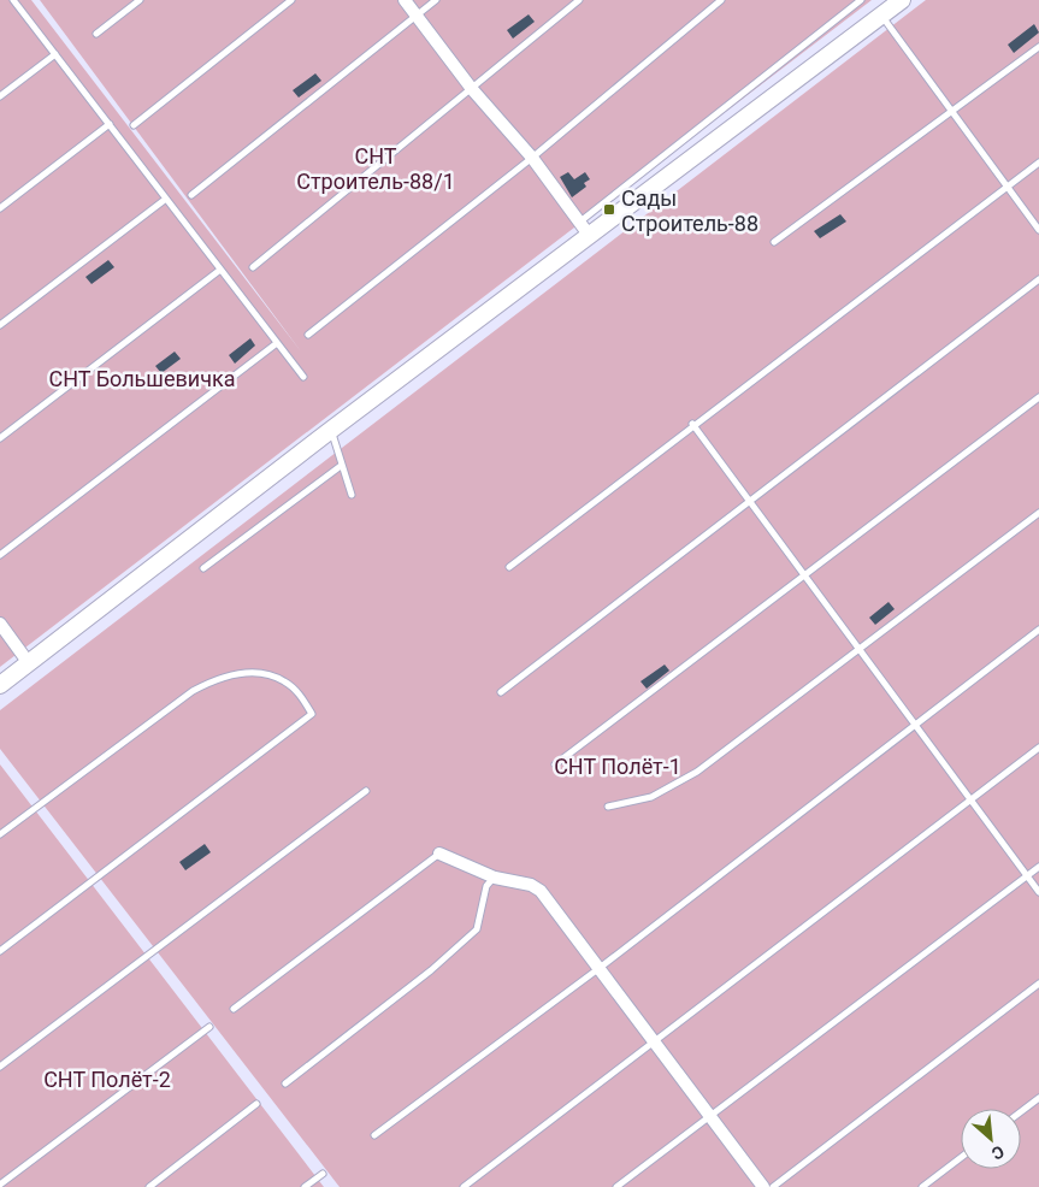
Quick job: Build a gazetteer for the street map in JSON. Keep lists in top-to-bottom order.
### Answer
{
  "parks": [
    "СНТ Строитель-88/1",
    "СНТ Большевичка",
    "СНТ Полёт-1",
    "СНТ Полёт-2"
  ],
  "places": {
    "transit": ["Сады Строитель-88"]
  },
  "north": "bottom right"
}
